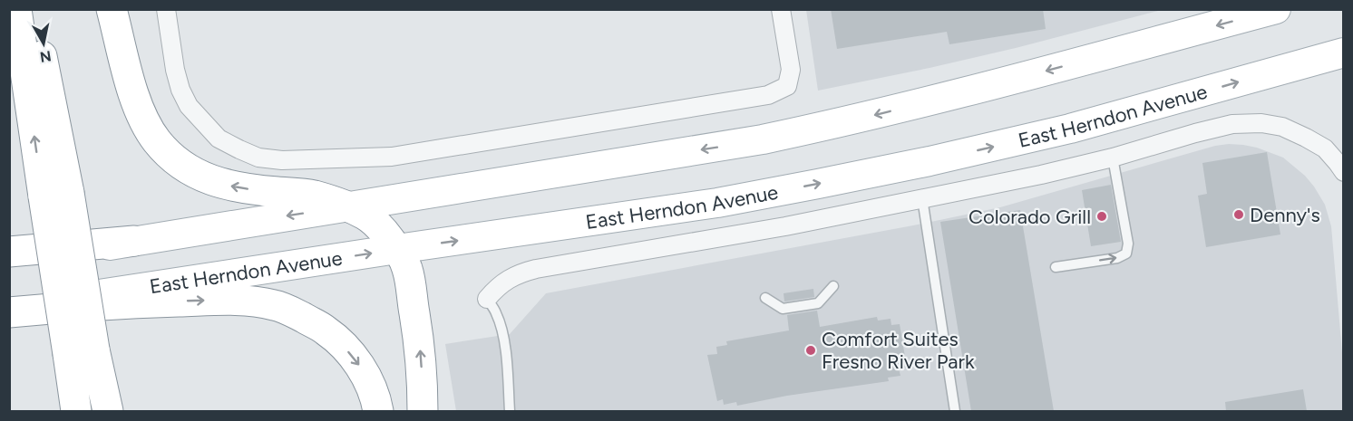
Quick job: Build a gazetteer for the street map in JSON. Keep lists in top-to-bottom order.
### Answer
{
  "streets": {
    "main road": ["East Herndon Avenue"]
  },
  "places": ["Denny's", "Colorado Grill", "Comfort Suites Fresno River Park"],
  "north": "bottom"
}
